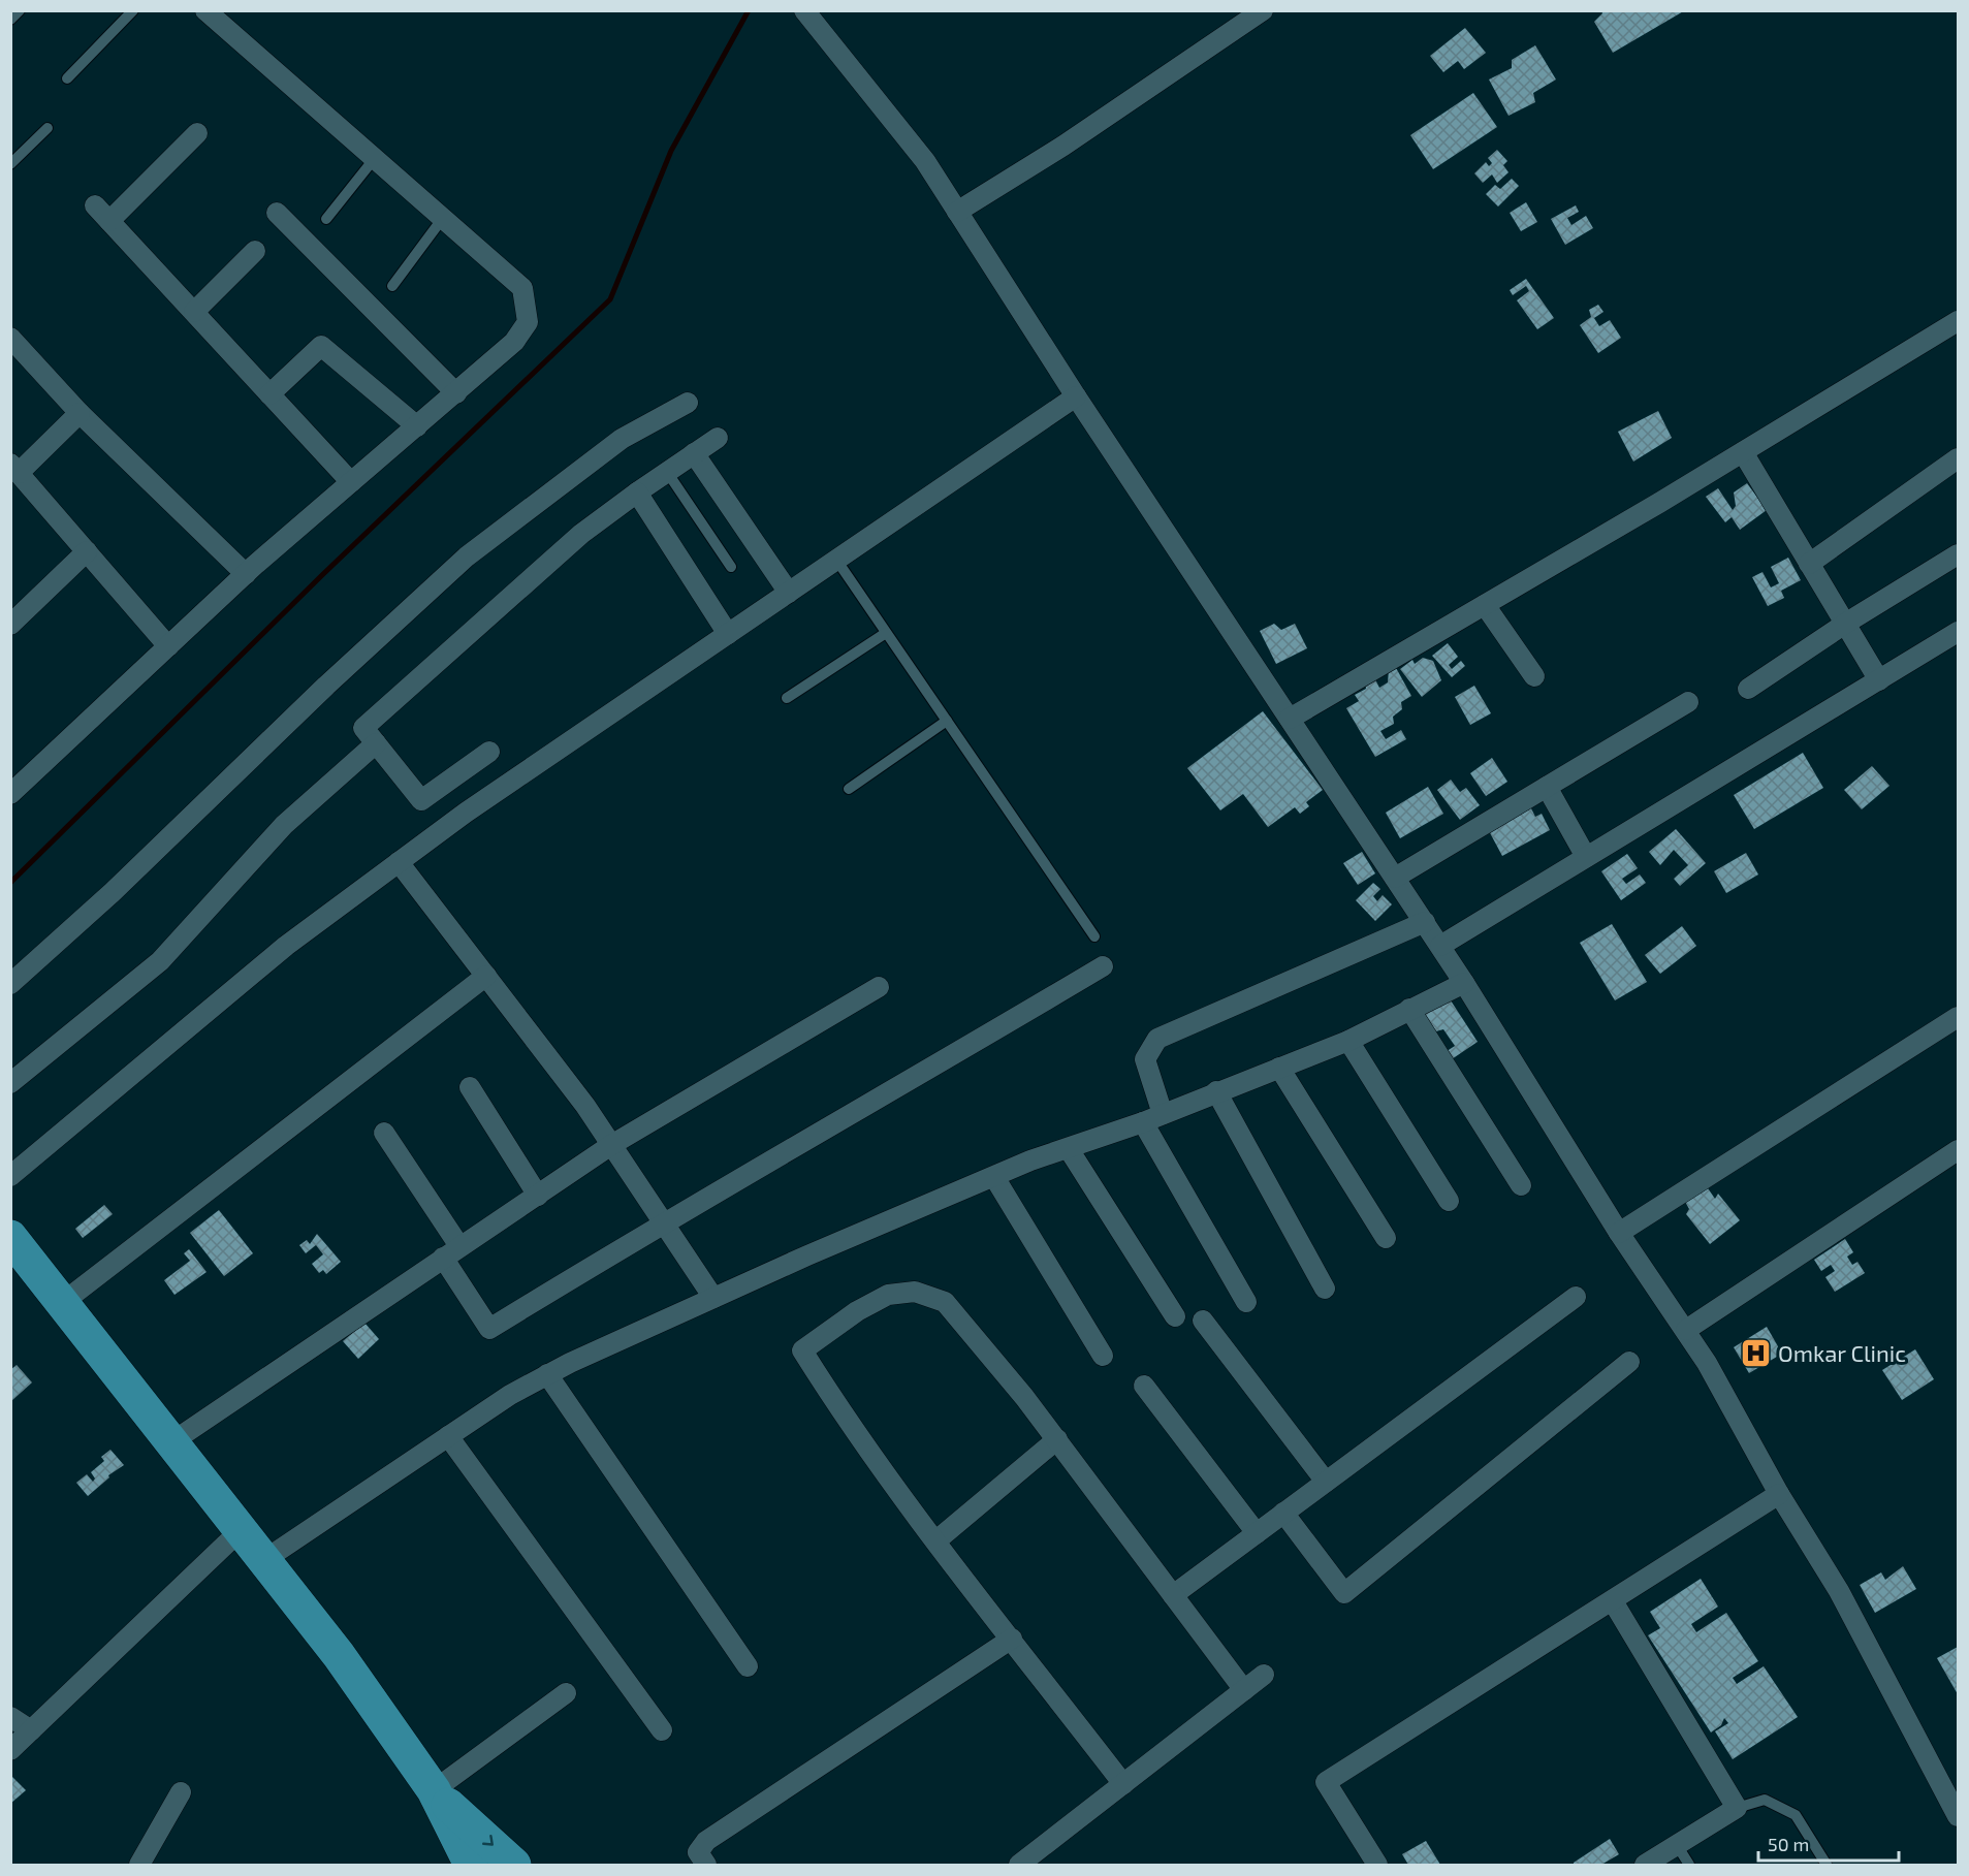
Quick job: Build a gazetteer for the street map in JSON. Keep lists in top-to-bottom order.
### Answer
{
  "places": {
    "hospital": ["Omkar Clinic"]
  },
  "scale_bar": "50 m"
}
